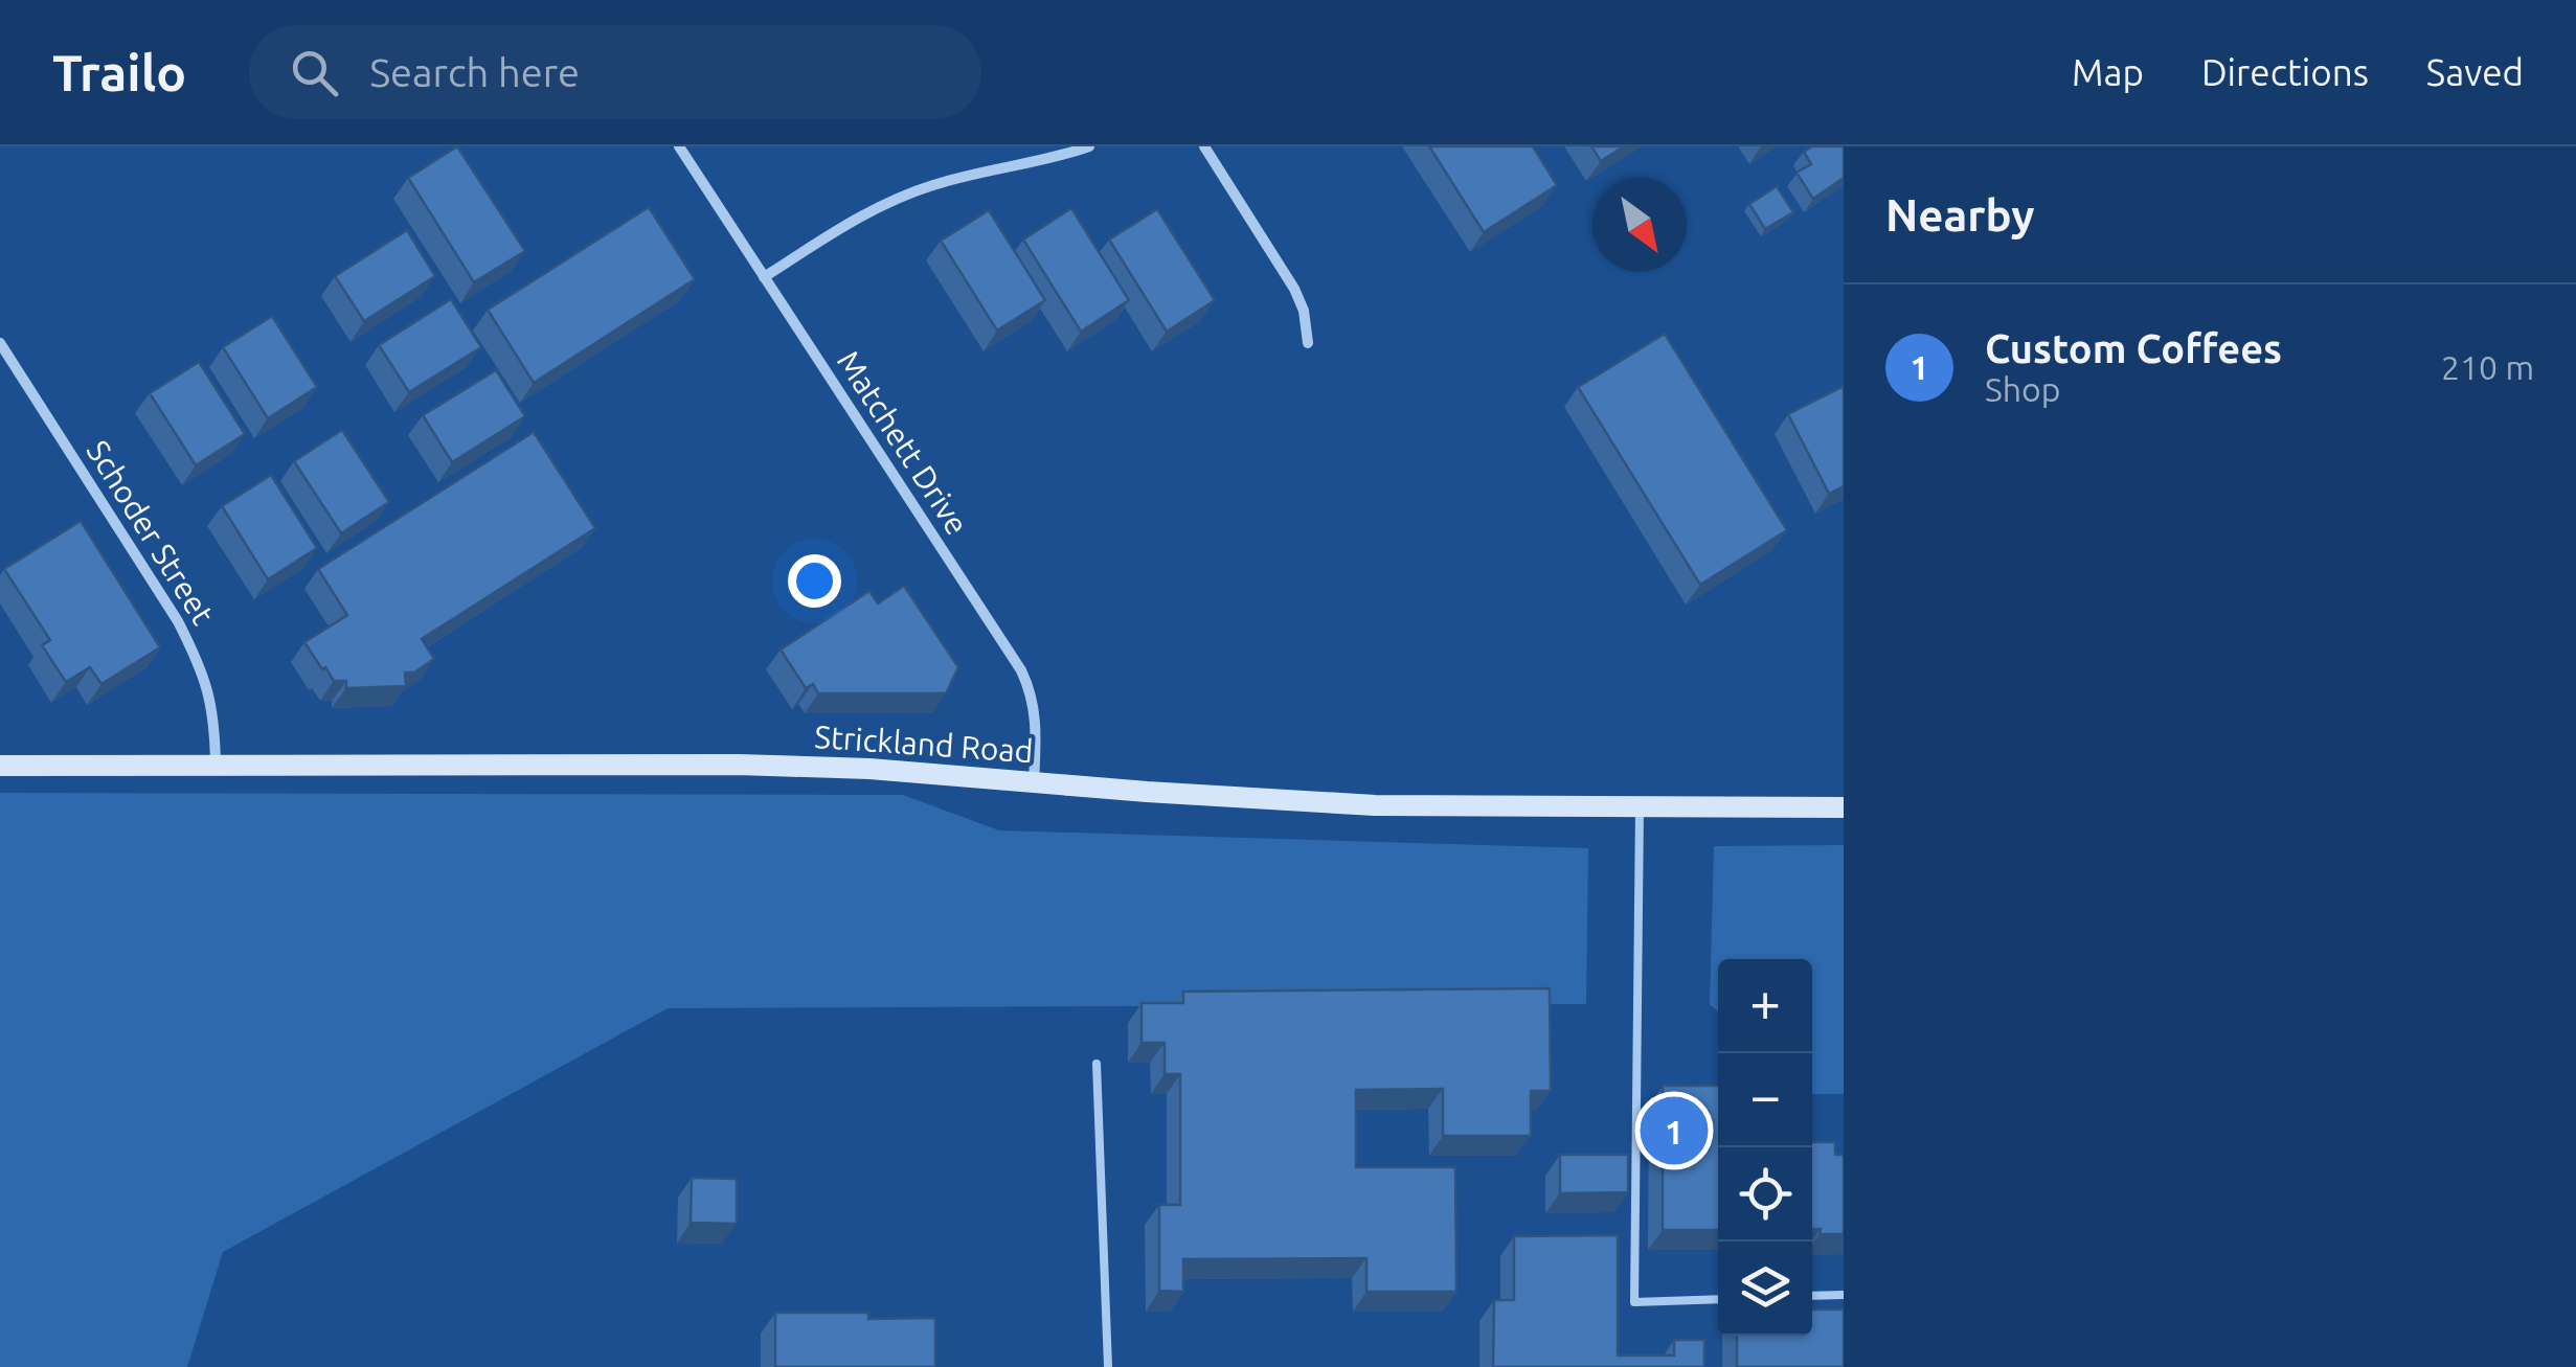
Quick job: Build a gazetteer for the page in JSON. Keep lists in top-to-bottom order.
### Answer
{
  "streets": {
    "street": ["Matchett Drive", "Schoder Street", "Strickland Road"]
  },
  "crossings": [
    ["Matchett Drive", "Strickland Road"],
    ["Schoder Street", "Strickland Road"]
  ],
  "north": "bottom right",
  "page": {
    "header": "Trailo",
    "search": "Search here",
    "nav": ["Map", "Directions", "Saved"],
    "heading": "Nearby",
    "list": [
      {
        "mark": "1",
        "name": "Custom Coffees",
        "note": "Shop",
        "value": "210 m"
      }
    ],
    "map_buttons": ["+", "−"],
    "pins": "1"
  }
}
